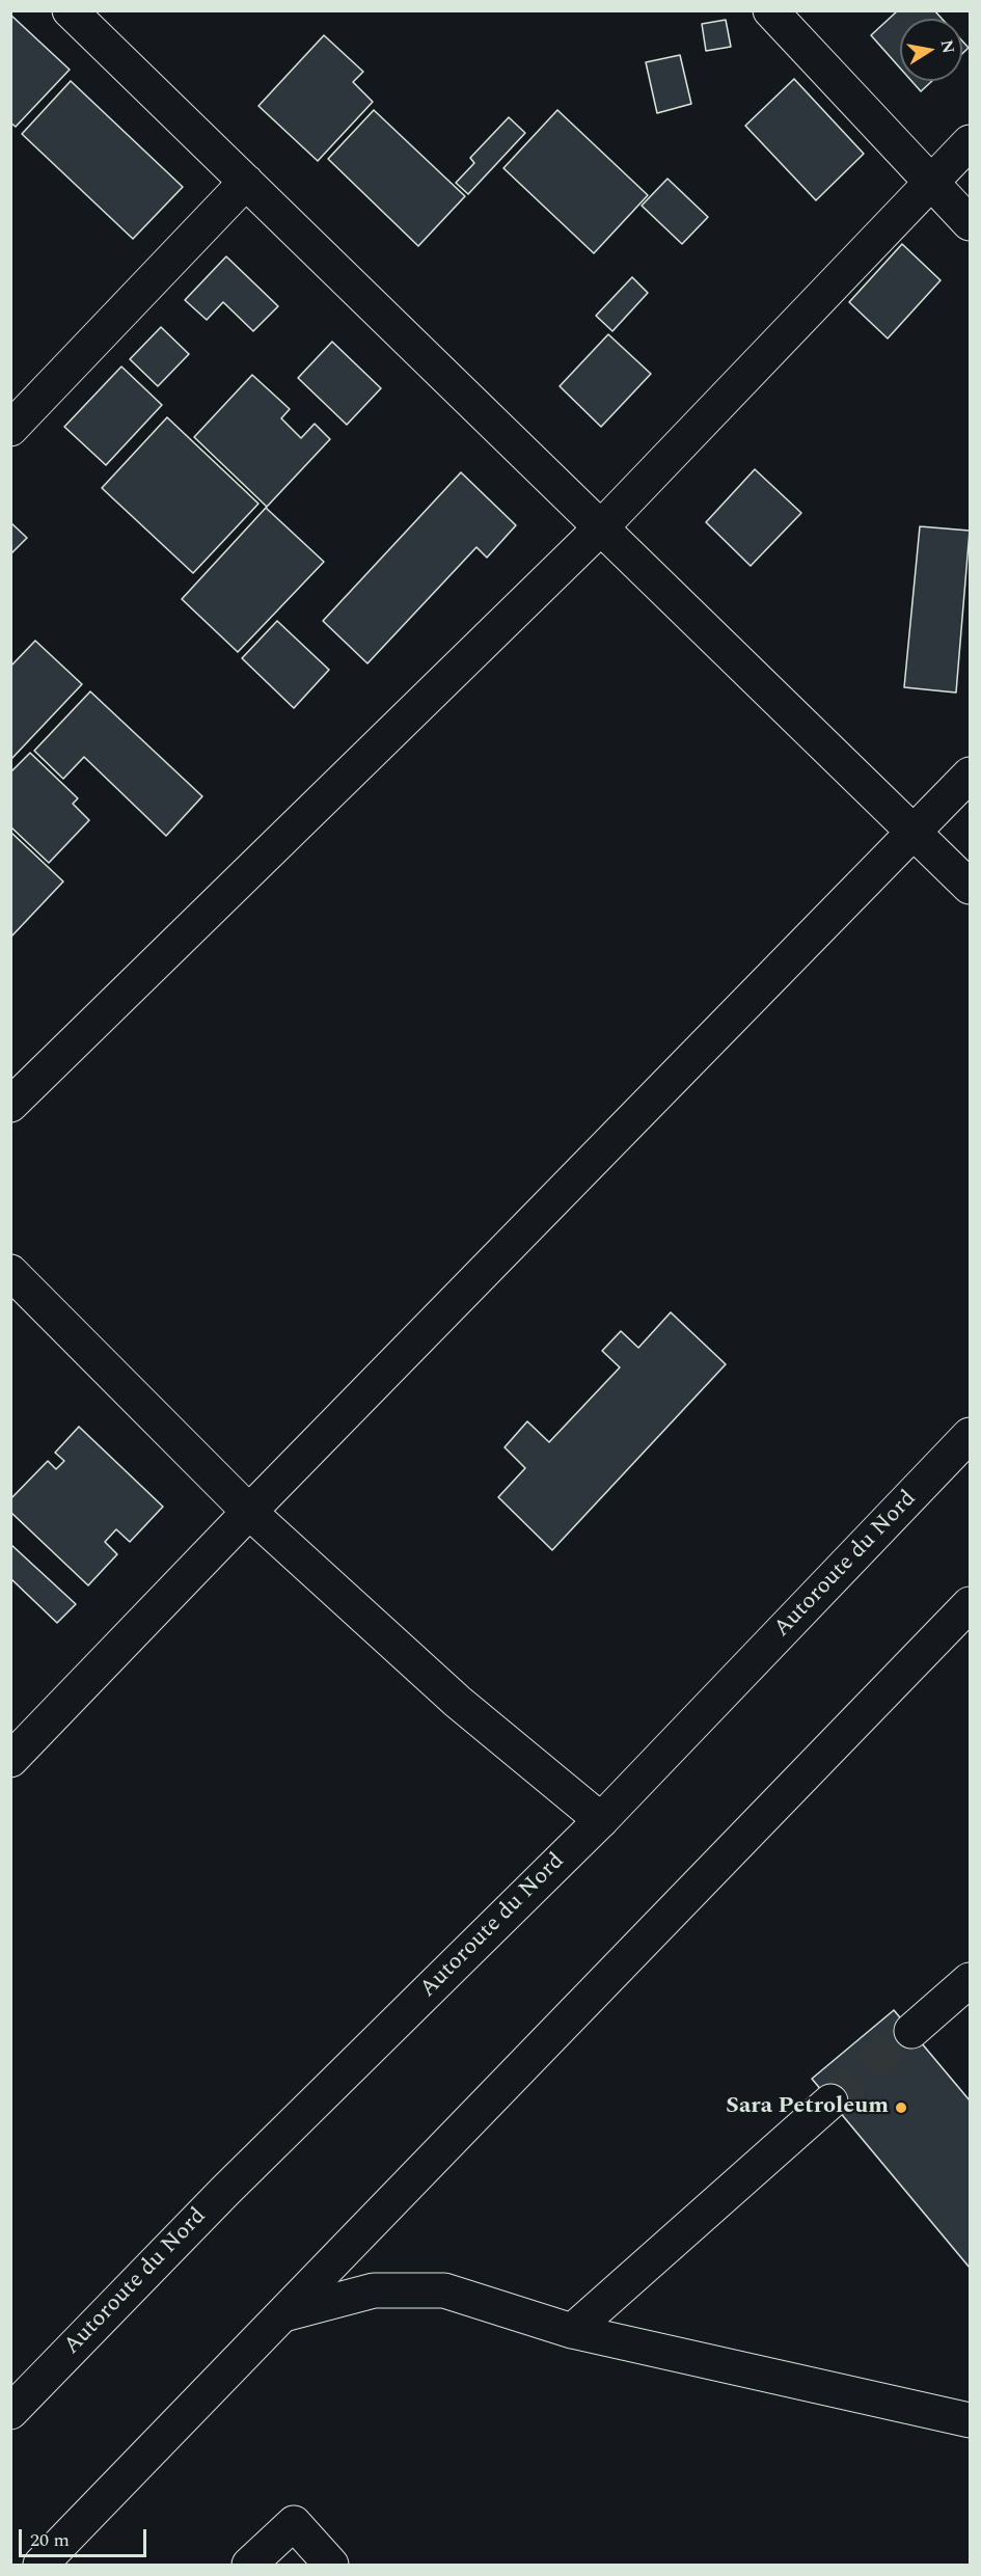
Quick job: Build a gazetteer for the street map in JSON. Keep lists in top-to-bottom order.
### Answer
{
  "streets": {
    "main road": ["Autoroute du Nord"]
  },
  "places": ["Sara Petroleum"],
  "scale_bar": "20 m",
  "north": "right"
}
